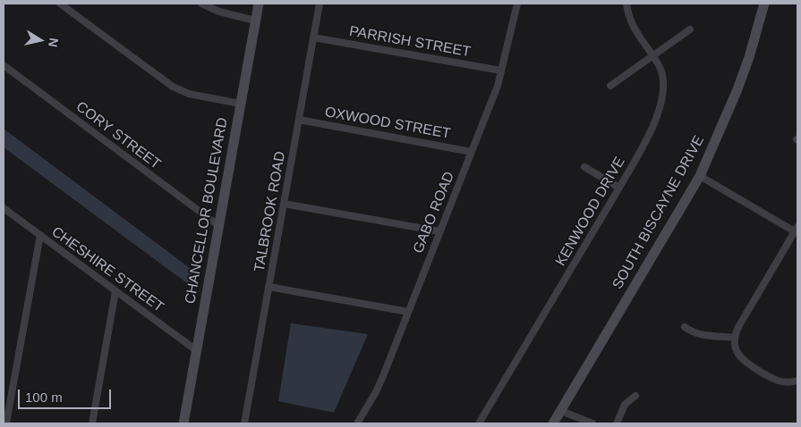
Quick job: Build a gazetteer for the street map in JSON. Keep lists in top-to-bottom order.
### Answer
{
  "streets": {
    "street": [
      "PARRISH STREET",
      "OXWOOD STREET",
      "CORY STREET",
      "CHANCELLOR BOULEVARD",
      "TALBROOK ROAD",
      "KENWOOD DRIVE",
      "GABO ROAD",
      "SOUTH BISCAYNE DRIVE",
      "CHESHIRE STREET"
    ]
  },
  "crossings": [
    ["PARRISH STREET", "TALBROOK ROAD"],
    ["PARRISH STREET", "GABO ROAD"],
    ["OXWOOD STREET", "TALBROOK ROAD"],
    ["OXWOOD STREET", "GABO ROAD"],
    ["CORY STREET", "CHANCELLOR BOULEVARD"],
    ["CHANCELLOR BOULEVARD", "CHESHIRE STREET"]
  ],
  "scale_bar": "100 m",
  "north": "right"
}
